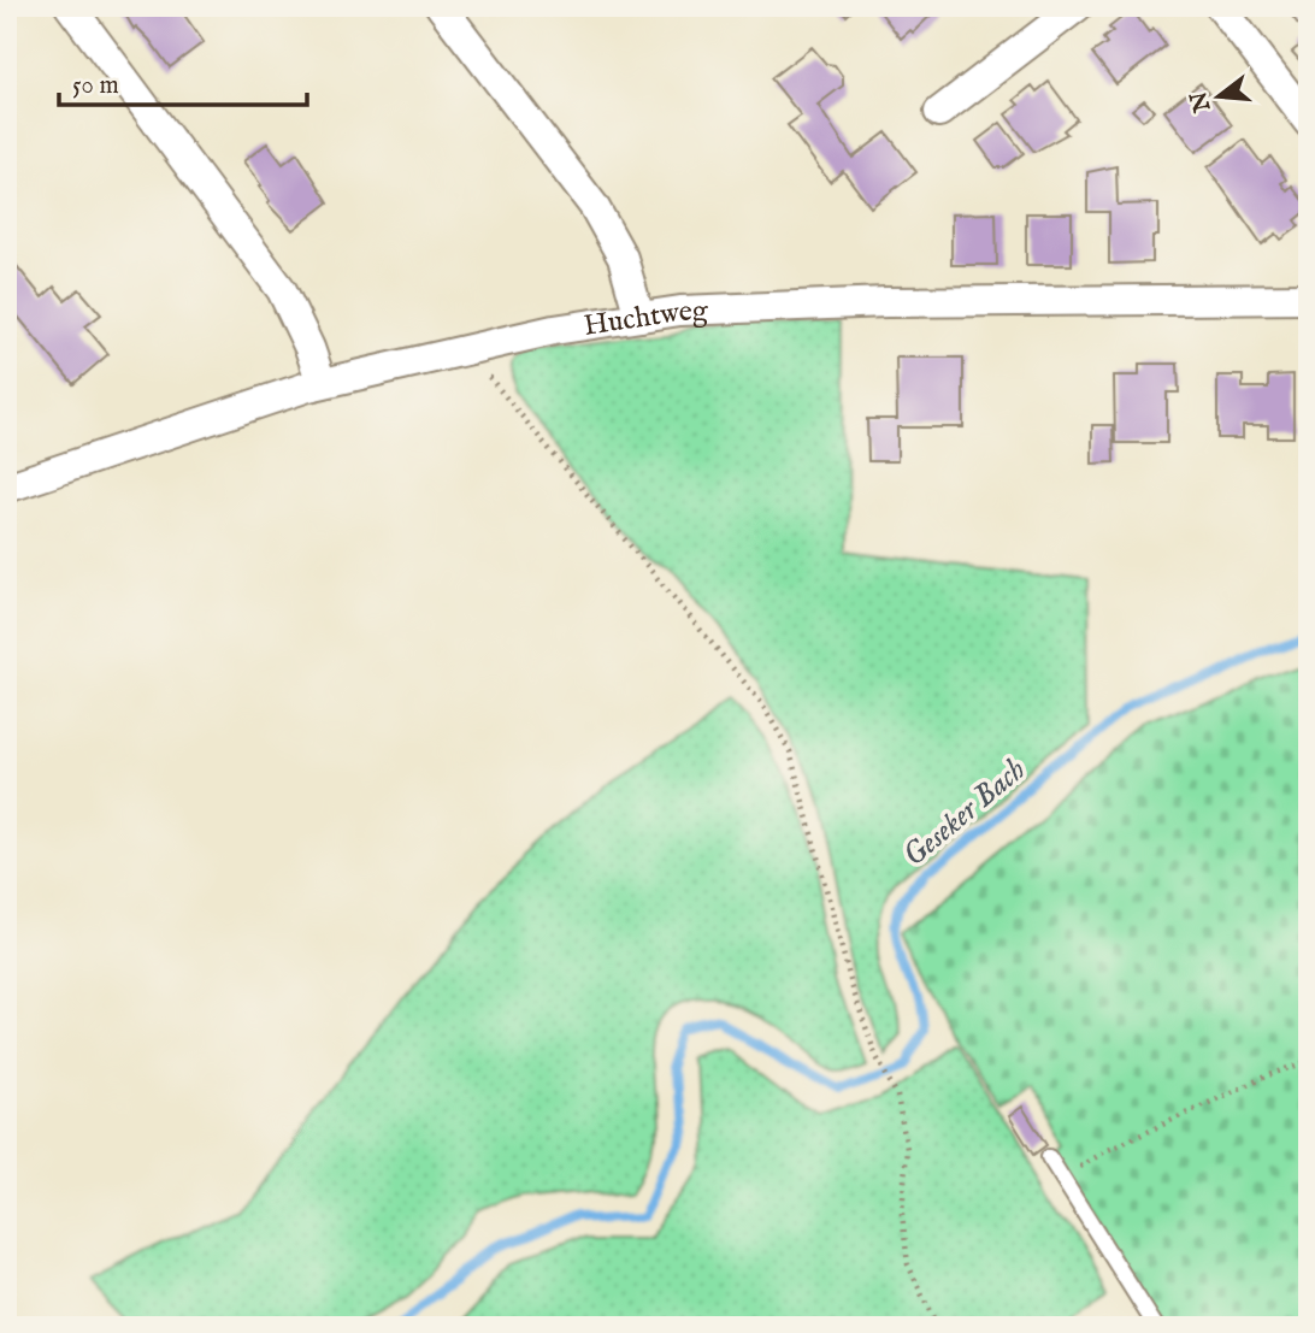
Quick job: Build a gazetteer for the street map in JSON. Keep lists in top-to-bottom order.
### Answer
{
  "streets": {
    "street": ["Huchtweg"]
  },
  "water": ["Geseker Bach"],
  "scale_bar": "50 m",
  "north": "left"
}
